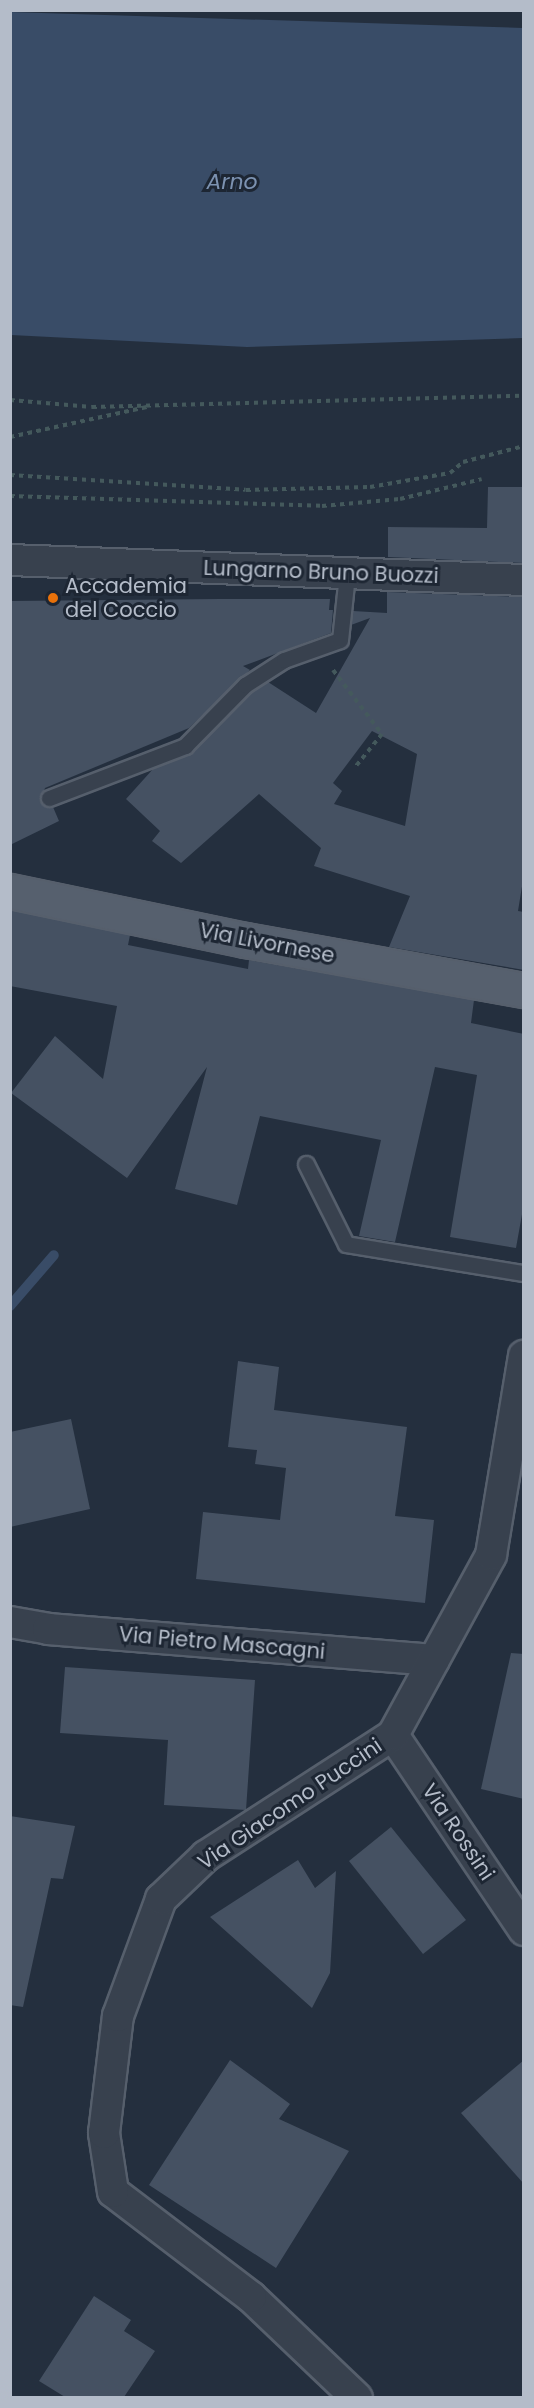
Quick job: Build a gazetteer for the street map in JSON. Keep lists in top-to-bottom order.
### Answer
{
  "streets": {
    "main road": ["Via Livornese"],
    "street": [
      "Lungarno Bruno Buozzi",
      "Via Pietro Mascagni",
      "Via Giacomo Puccini",
      "Via Rossini"
    ]
  },
  "crossings": [
    ["Via Pietro Mascagni", "Via Giacomo Puccini"],
    ["Via Giacomo Puccini", "Via Rossini"]
  ],
  "water": ["Arno"],
  "places": ["Accademia del Coccio"]
}
